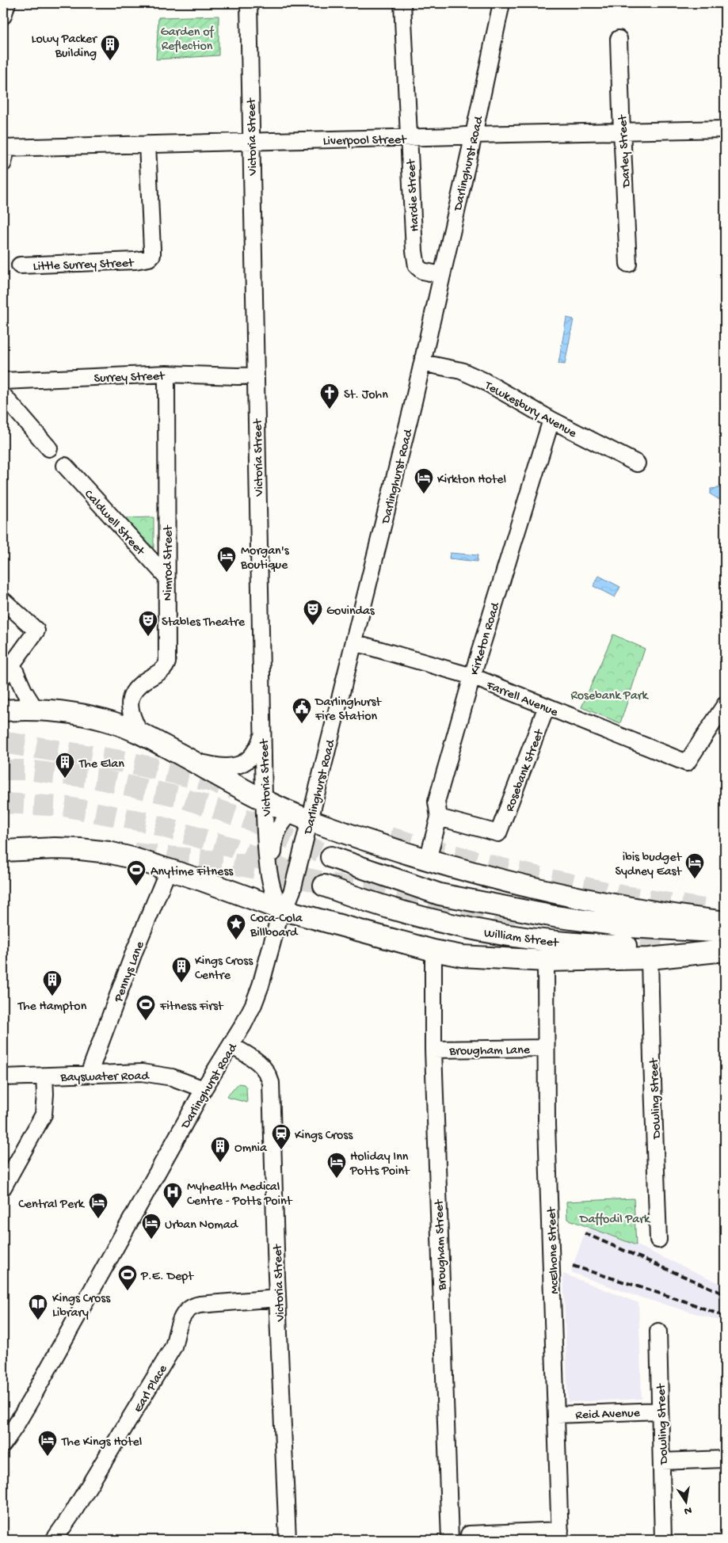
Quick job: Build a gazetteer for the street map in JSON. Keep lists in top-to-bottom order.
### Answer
{
  "streets": {
    "main road": ["William Street"],
    "street": [
      "Victoria Street",
      "Liverpool Street",
      "Darley Street",
      "Darlinghurst Road",
      "Hardie Street",
      "Little Surrey Street",
      "Surrey Street",
      "Tewkesbury Avenue",
      "Caldwell Street",
      "Nimrod Street",
      "Kirketon Road",
      "Farrell Avenue",
      "Rosebank Street",
      "Pennys Lane",
      "Brougham Lane",
      "Bayswater Road",
      "Dowling Street",
      "Brougham Street",
      "McElhone Street",
      "Earl Place",
      "Reid Avenue"
    ]
  },
  "crossings": [
    ["Victoria Street", "Liverpool Street"],
    ["Victoria Street", "Darlinghurst Road"],
    ["Victoria Street", "Surrey Street"],
    ["Victoria Street", "Earl Place"],
    ["Liverpool Street", "Darley Street"],
    ["Liverpool Street", "Darlinghurst Road"],
    ["Liverpool Street", "Hardie Street"],
    ["Liverpool Street", "Little Surrey Street"],
    ["Darlinghurst Road", "Hardie Street"],
    ["Darlinghurst Road", "Tewkesbury Avenue"],
    ["Darlinghurst Road", "Farrell Avenue"],
    ["Darlinghurst Road", "Bayswater Road"],
    ["Surrey Street", "Nimrod Street"],
    ["Tewkesbury Avenue", "Kirketon Road"],
    ["Caldwell Street", "Nimrod Street"],
    ["Kirketon Road", "Farrell Avenue"],
    ["Kirketon Road", "Rosebank Street"],
    ["Farrell Avenue", "Rosebank Street"],
    ["Pennys Lane", "Bayswater Road"],
    ["Brougham Lane", "Brougham Street"],
    ["Brougham Lane", "McElhone Street"],
    ["Dowling Street", "Reid Avenue"],
    ["McElhone Street", "Reid Avenue"]
  ],
  "parks": ["Garden of Reflection", "Rosebank Park", "Daffodil Park"],
  "places": {
    "building": [
      "Lowy Packer Building",
      "The Elan",
      "Kings Cross Centre",
      "The Hampton",
      "Omnia"
    ],
    "church": ["St. John"],
    "hotel": [
      "Kirkton Hotel",
      "Morgan's Boutique",
      "ibis budget Sydney East",
      "Holiday Inn Potts Point",
      "Central Perk",
      "Urban Nomad",
      "The Kings Hotel"
    ],
    "theatre": ["Govindas", "Stables Theatre"],
    "public building": ["Darlinghurst Fire Station"],
    "sports": ["Anytime Fitness", "Fitness First", "P.E. Dept"],
    "place": ["Coca-Cola Billboard"],
    "station": ["Kings Cross"],
    "hospital": ["Myhealth Medical Centre - Potts Point"],
    "library": ["Kings Cross Library"]
  },
  "north": "bottom"
}
